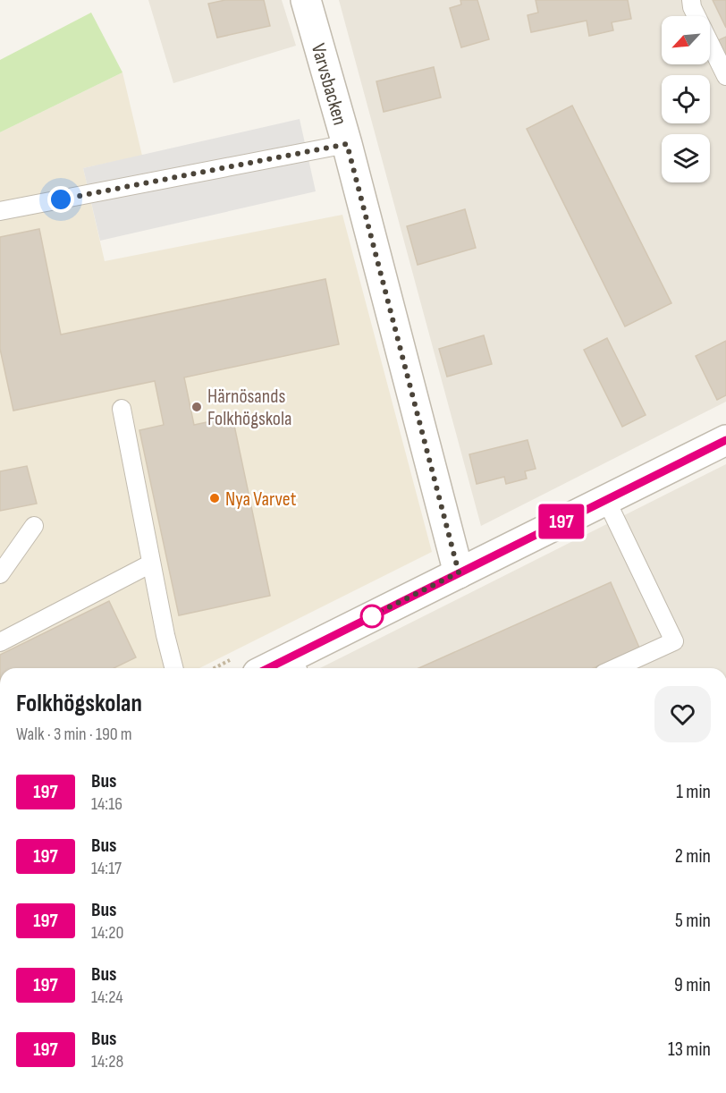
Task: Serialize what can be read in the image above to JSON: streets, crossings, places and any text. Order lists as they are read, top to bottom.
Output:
{
  "streets": {
    "street": ["Varvsbacken"]
  },
  "places": ["Härnösands Folkhögskola", "Nya Varvet"],
  "lines": ["bus line 197"],
  "north": "bottom left",
  "page": {
    "on_map": "197",
    "heading": ["Folkhögskolan", "Walk · 3 min · 190 m"],
    "list": [
      {
        "mark": "197",
        "name": "Bus",
        "note": "14:16",
        "value": "1 min"
      },
      {
        "mark": "197",
        "name": "Bus",
        "note": "14:17",
        "value": "2 min"
      },
      {
        "mark": "197",
        "name": "Bus",
        "note": "14:20",
        "value": "5 min"
      },
      {
        "mark": "197",
        "name": "Bus",
        "note": "14:24",
        "value": "9 min"
      },
      {
        "mark": "197",
        "name": "Bus",
        "note": "14:28",
        "value": "13 min"
      }
    ]
  }
}
